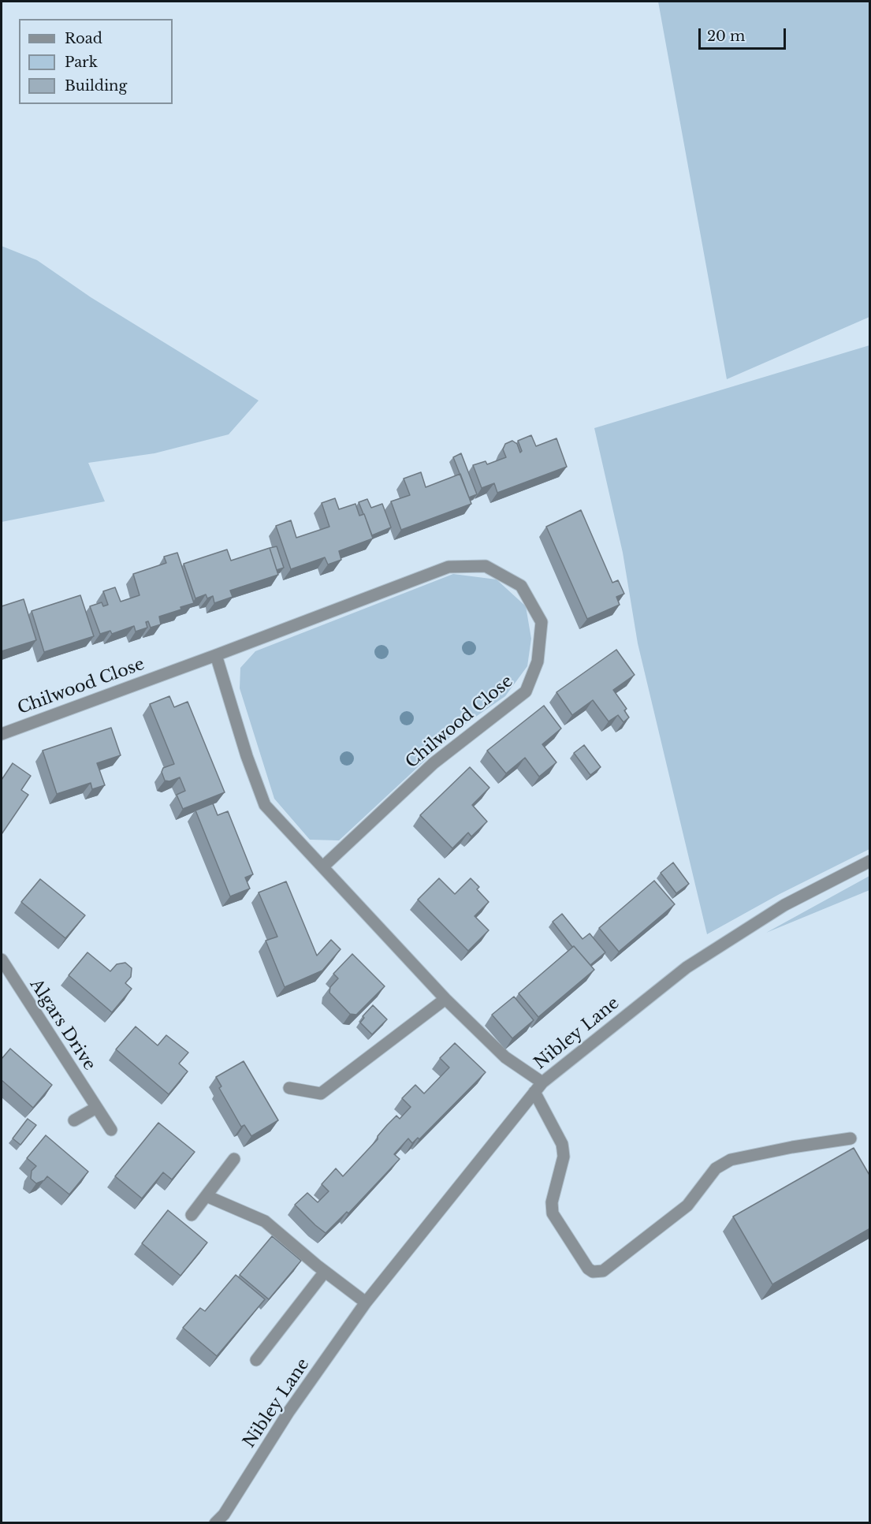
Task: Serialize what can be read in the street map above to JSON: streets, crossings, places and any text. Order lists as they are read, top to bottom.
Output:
{
  "streets": {
    "street": ["Chilwood Close", "Algars Drive", "Nibley Lane"]
  },
  "legend": ["Road", "Park", "Building"],
  "scale_bar": "20 m"
}
